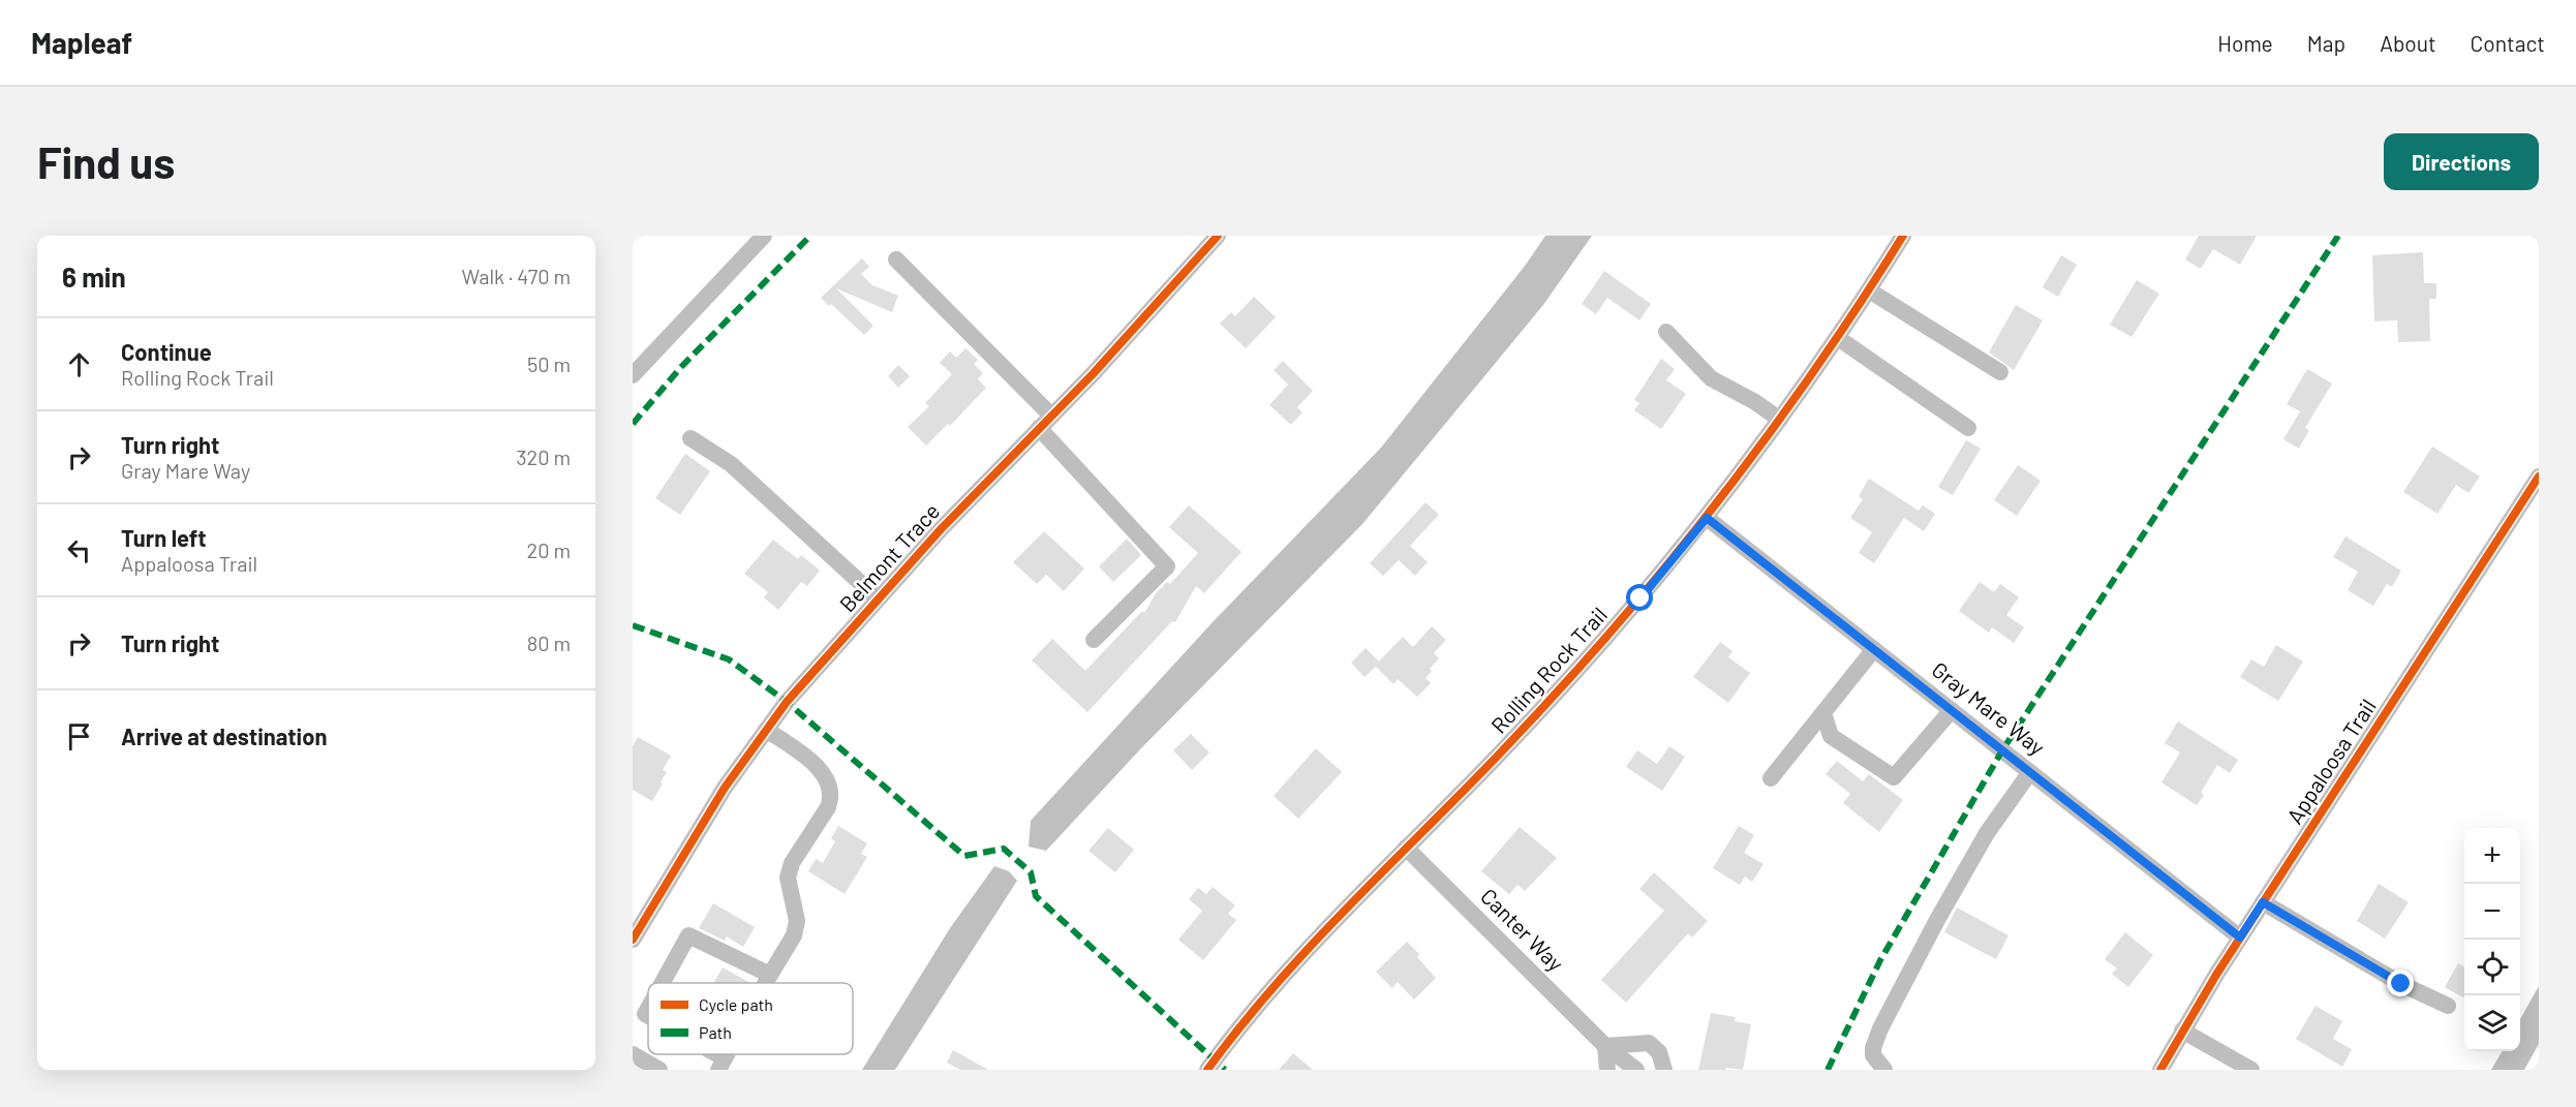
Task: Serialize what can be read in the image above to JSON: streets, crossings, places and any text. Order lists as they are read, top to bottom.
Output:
{
  "streets": {
    "street": [
      "Belmont Trace",
      "Rolling Rock Trail",
      "Gray Mare Way",
      "Appaloosa Trail",
      "Canter Way"
    ]
  },
  "crossings": [
    ["Rolling Rock Trail", "Gray Mare Way"],
    ["Rolling Rock Trail", "Canter Way"],
    ["Gray Mare Way", "Appaloosa Trail"]
  ],
  "legend": ["Cycle path", "Path"],
  "page": {
    "header": "Mapleaf",
    "nav": [
      "Home",
      "Map",
      "About",
      "Contact"
    ],
    "buttons": "Directions",
    "title": "Find us",
    "heading": ["6 min", "Walk · 470 m"],
    "list": [
      ["Continue", "Rolling Rock Trail", "50 m"],
      ["Turn right", "Gray Mare Way", "320 m"],
      ["Turn left", "Appaloosa Trail", "20 m"],
      ["Turn right", "80 m"],
      "Arrive at destination"
    ],
    "map_buttons": ["+", "−"]
  }
}
